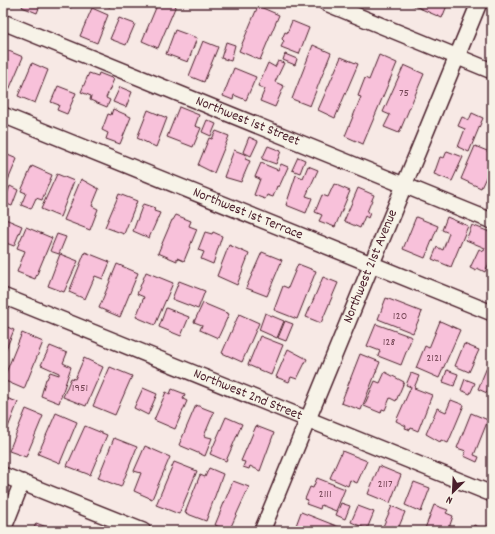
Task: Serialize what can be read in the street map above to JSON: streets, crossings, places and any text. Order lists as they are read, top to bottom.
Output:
{
  "streets": {
    "street": [
      "Northwest 1st Street",
      "Northwest 1st Terrace",
      "Northwest 21st Avenue",
      "Northwest 2nd Street"
    ]
  },
  "crossings": [
    ["Northwest 1st Street", "Northwest 21st Avenue"],
    ["Northwest 1st Terrace", "Northwest 21st Avenue"],
    ["Northwest 21st Avenue", "Northwest 2nd Street"]
  ],
  "house_numbers": [
    "75",
    "120",
    "128",
    "2121",
    "1951",
    "2117",
    "2111"
  ],
  "north": "bottom left"
}
